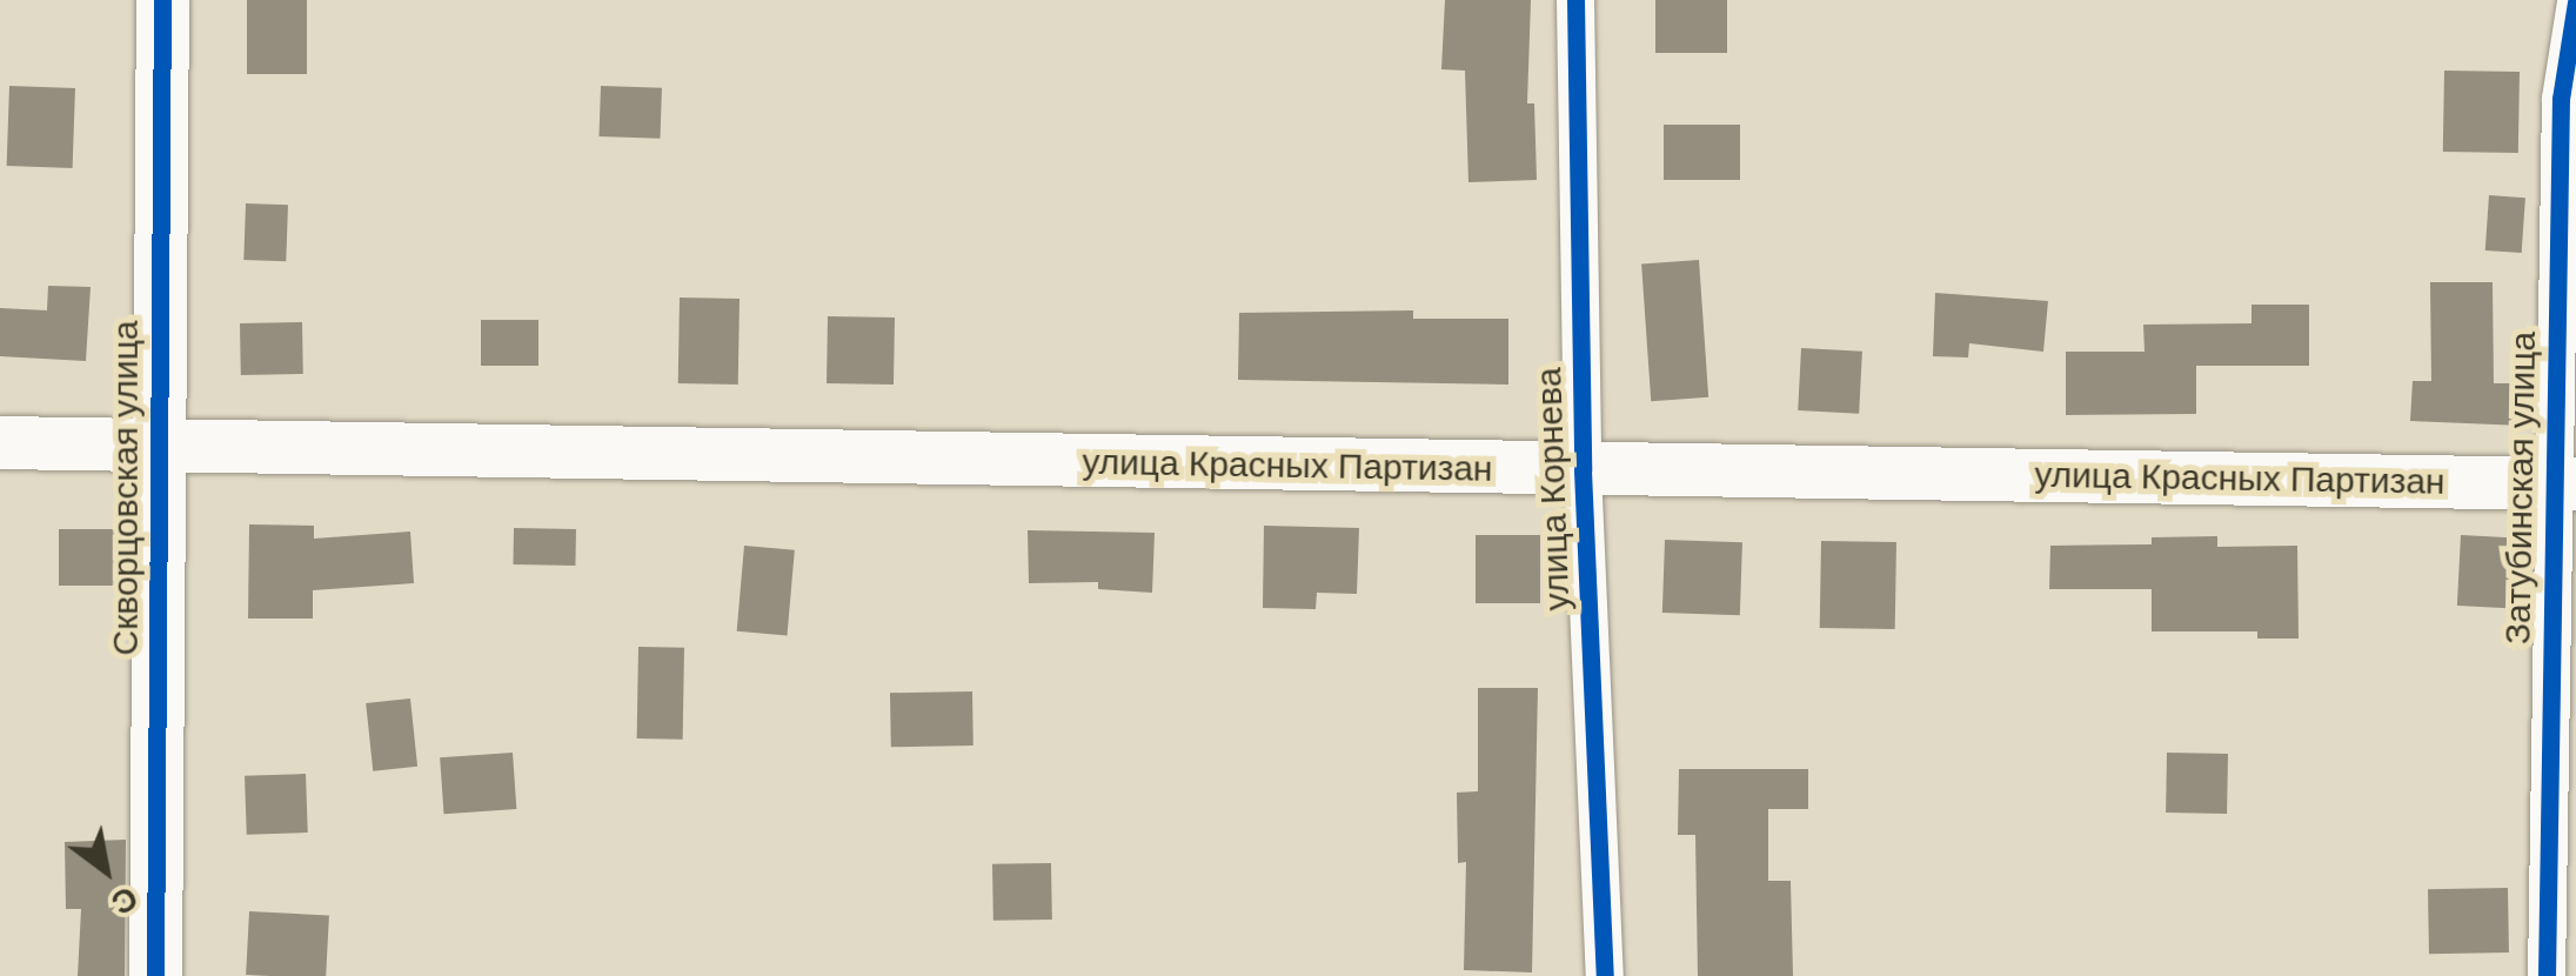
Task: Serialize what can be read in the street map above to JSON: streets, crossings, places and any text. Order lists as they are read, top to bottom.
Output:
{
  "streets": {
    "main road": ["улица Красных Партизан", "Скворцовская улица"],
    "street": ["Затубинская улица", "улица Корнева"]
  },
  "crossings": [
    ["улица Красных Партизан", "Скворцовская улица"],
    ["улица Красных Партизан", "Затубинская улица"],
    ["улица Красных Партизан", "улица Корнева"]
  ],
  "north": "bottom right"
}
